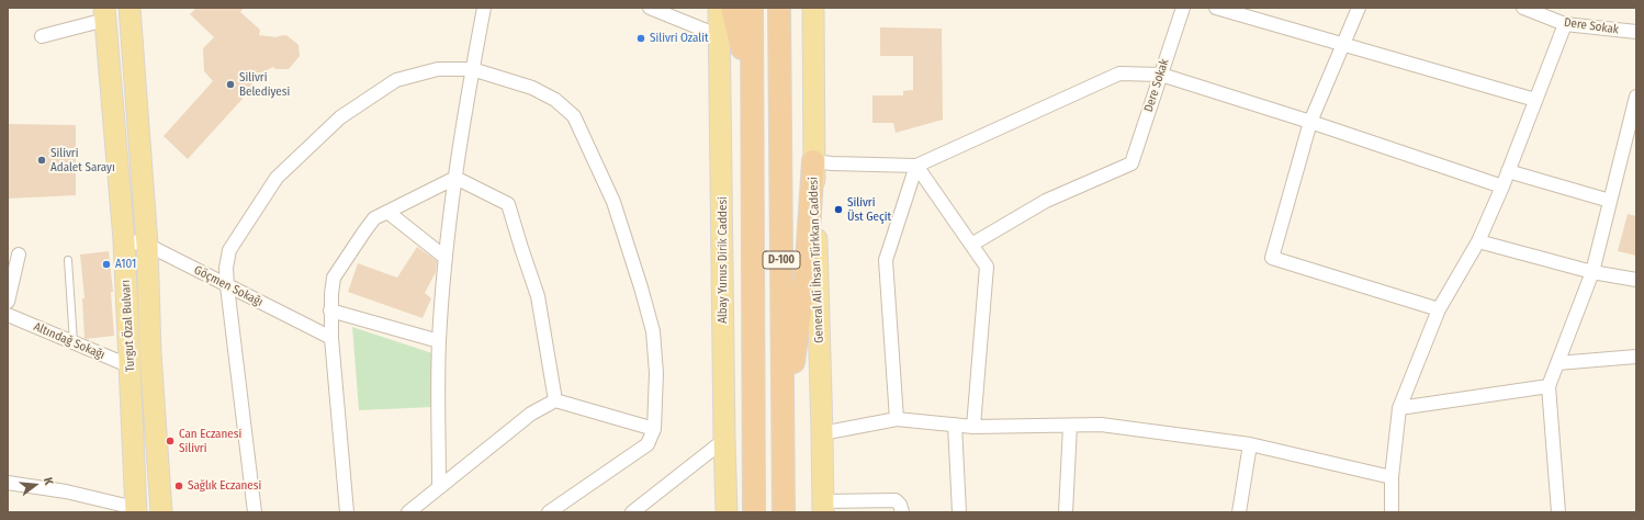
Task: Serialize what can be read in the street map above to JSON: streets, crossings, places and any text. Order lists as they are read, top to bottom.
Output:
{
  "streets": {
    "highway": ["D-100"],
    "main road": ["Albay Yunus Dirik Caddesi", "General Ali İhsan Türkkan Caddesi", "Turgut Özal Bulvarı"],
    "street": ["Dere Sokak", "Göçmen Sokağı", "Altındağ Sokağı"]
  },
  "crossings": [
    ["Göçmen Sokağı", "Turgut Özal Bulvarı"],
    ["Turgut Özal Bulvarı", "Altındağ Sokağı"]
  ],
  "places": [
    "Silivri Ozalit",
    "Silivri Belediyesi",
    "Silivri Adalet Sarayı",
    "Silivri Üst Geçit",
    "A101",
    "Can Eczanesi Silivri",
    "Sağlık Eczanesi"
  ],
  "north": "right"
}
